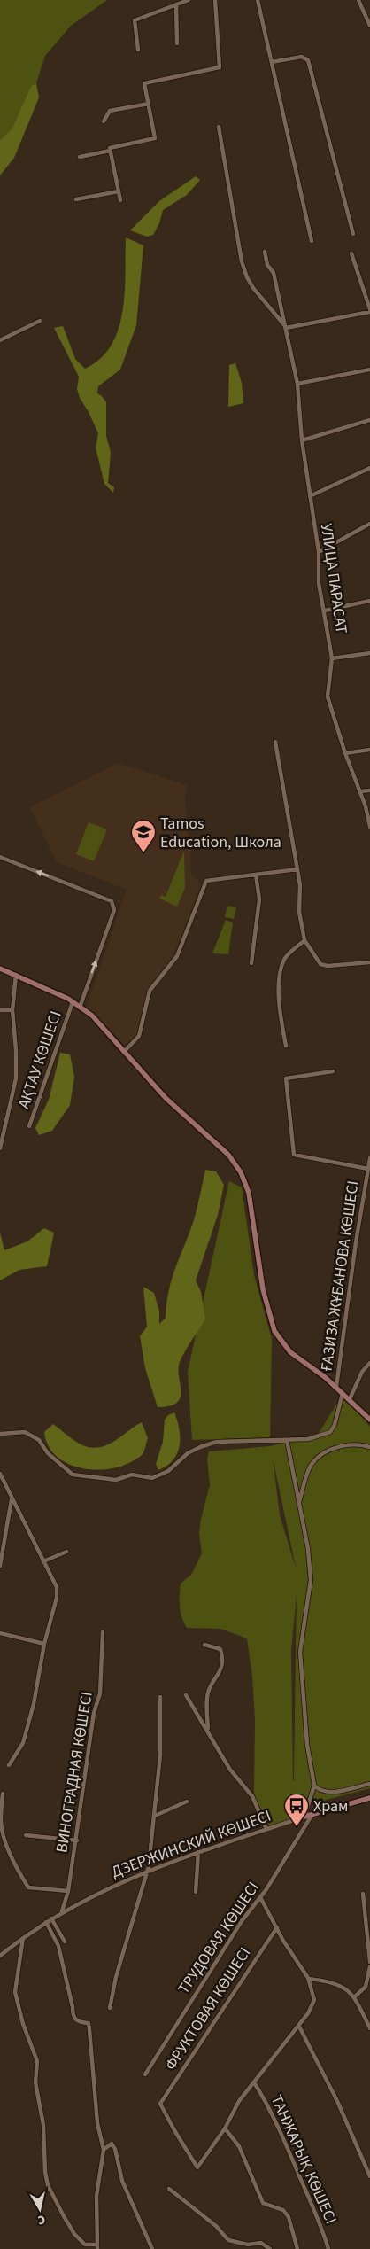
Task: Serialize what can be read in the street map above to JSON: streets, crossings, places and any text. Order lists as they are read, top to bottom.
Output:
{
  "streets": {
    "street": [
      "УЛИЦА ПАРАСАТ",
      "АҚТАУ КӨШЕСІ",
      "ҒАЗИЗА ЖҰБАНОВА КӨШЕСІ",
      "ВИНОГРАДНАЯ КӨШЕСІ",
      "ДЗЕРЖИНСКИЙ КӨШЕСІ",
      "ТРУДОВАЯ КӨШЕСІ",
      "ФРУКТОВАЯ КӨШЕСІ",
      "ТАНЖАРЫҚ КӨШЕСІ"
    ]
  },
  "crossings": [
    ["ВИНОГРАДНАЯ КӨШЕСІ", "ДЗЕРЖИНСКИЙ КӨШЕСІ"]
  ],
  "places": {
    "school or university": ["Tamos Education, Школа"],
    "bus stop": ["Храм"]
  },
  "north": "bottom"
}
